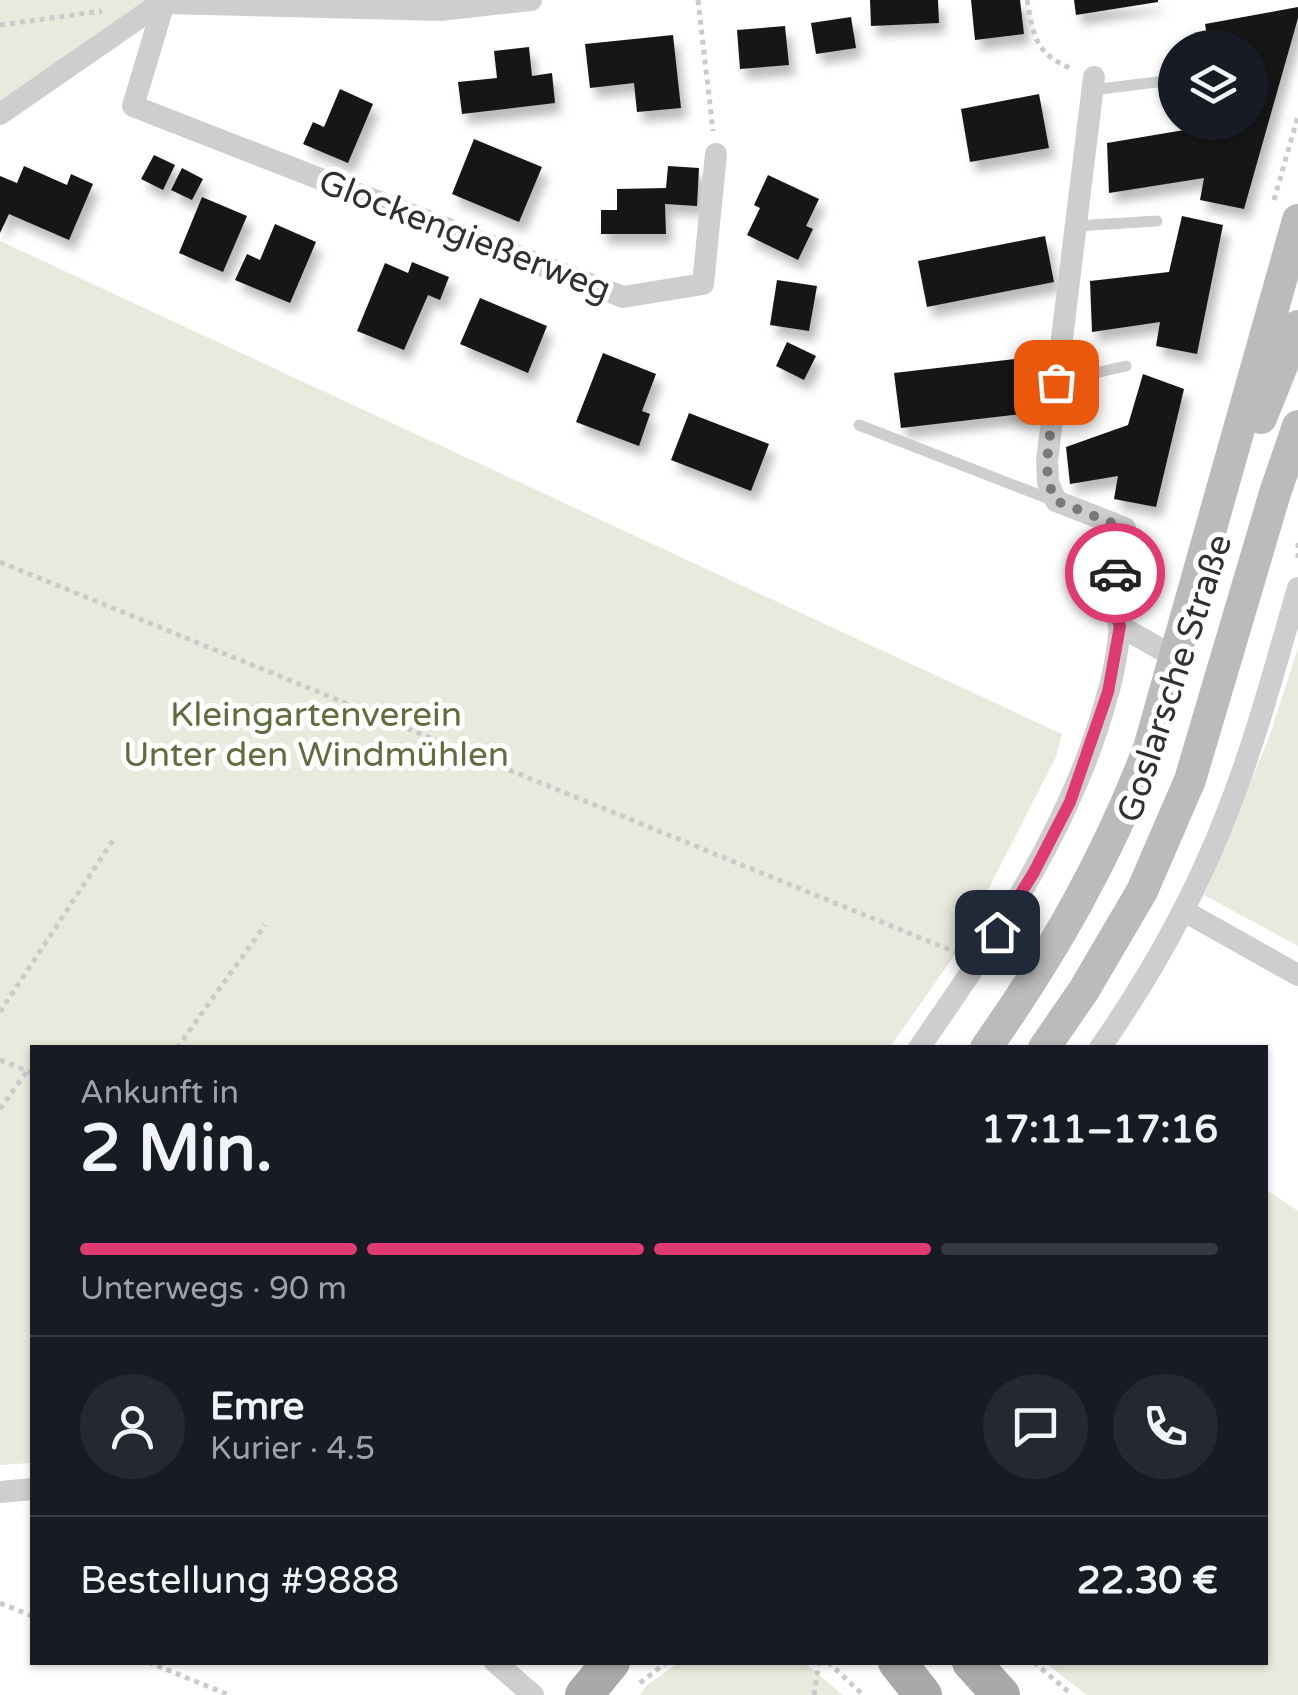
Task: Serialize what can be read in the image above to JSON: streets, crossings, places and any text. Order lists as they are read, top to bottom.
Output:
{
  "streets": {
    "main road": ["Goslarsche Straße"],
    "street": ["Glockengießerweg"]
  },
  "parks": ["Kleingartenverein Unter den Windmühlen"],
  "page": {
    "heading": ["2 Min.", "Ankunft in", "17:11–17:16"],
    "panel": [
      "Emre",
      "Kurier · 4.5",
      "Bestellung #9888",
      "22.30 €"
    ],
    "bar": "Unterwegs · 90 m"
  }
}
